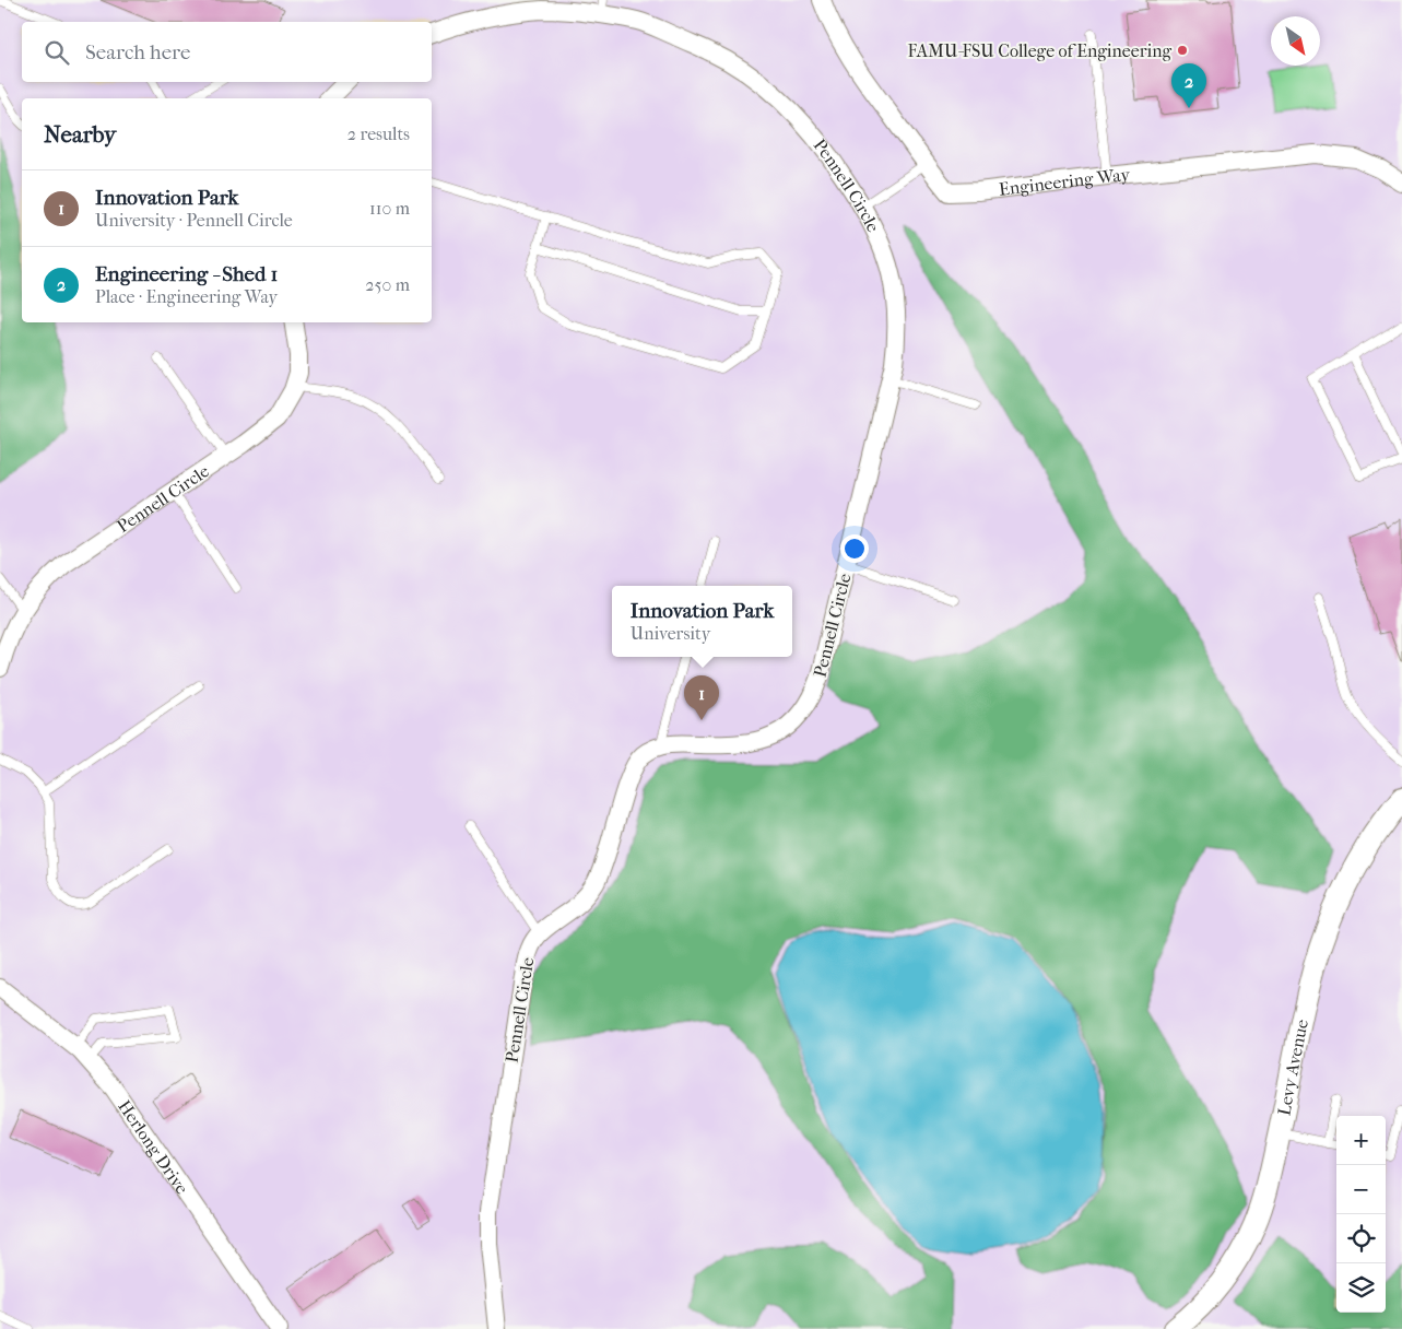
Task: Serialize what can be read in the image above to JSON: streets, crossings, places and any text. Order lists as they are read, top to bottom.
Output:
{
  "streets": {
    "street": [
      "Engineering Way",
      "Pennell Circle",
      "Levy Avenue",
      "Herlong Drive"
    ]
  },
  "places": ["FAMU-FSU College of Engineering"],
  "north": "bottom right",
  "page": {
    "search": "Search here",
    "pins": ["2", "1"],
    "heading": ["Nearby", "2 results"],
    "list": [
      {
        "mark": "1",
        "name": "Innovation Park",
        "note": "University · Pennell Circle",
        "value": "110 m"
      },
      {
        "mark": "2",
        "name": "Engineering - Shed 1",
        "note": "Place · Engineering Way",
        "value": "250 m"
      }
    ],
    "popup": ["Innovation Park", "University"],
    "map_buttons": ["+", "−"]
  }
}
